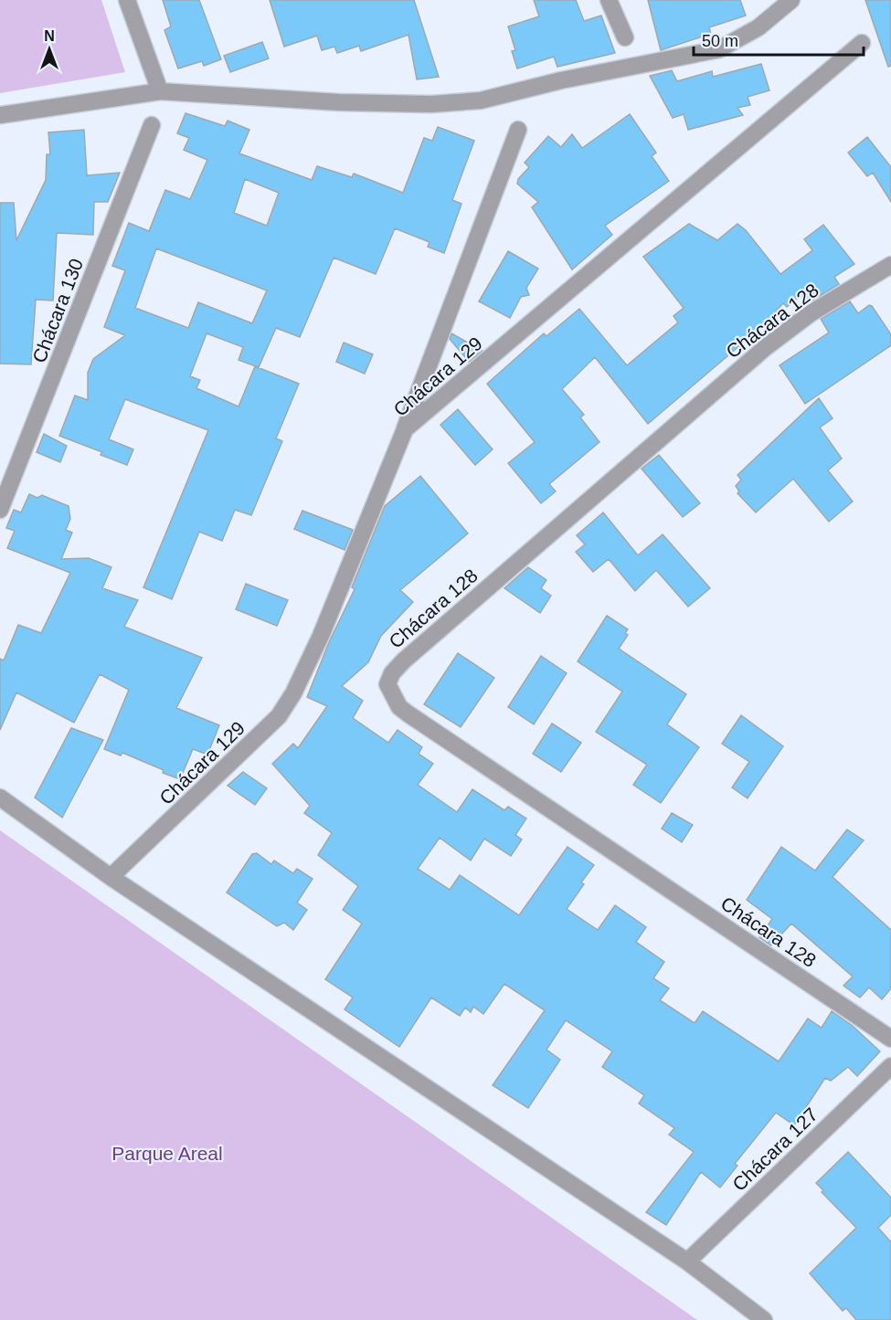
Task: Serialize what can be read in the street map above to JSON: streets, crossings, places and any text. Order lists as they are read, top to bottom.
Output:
{
  "streets": {
    "street": [
      "Chácara 130",
      "Chácara 128",
      "Chácara 129",
      "Chácara 127"
    ]
  },
  "parks": ["Parque Areal"],
  "scale_bar": "50 m",
  "north": "top"
}
